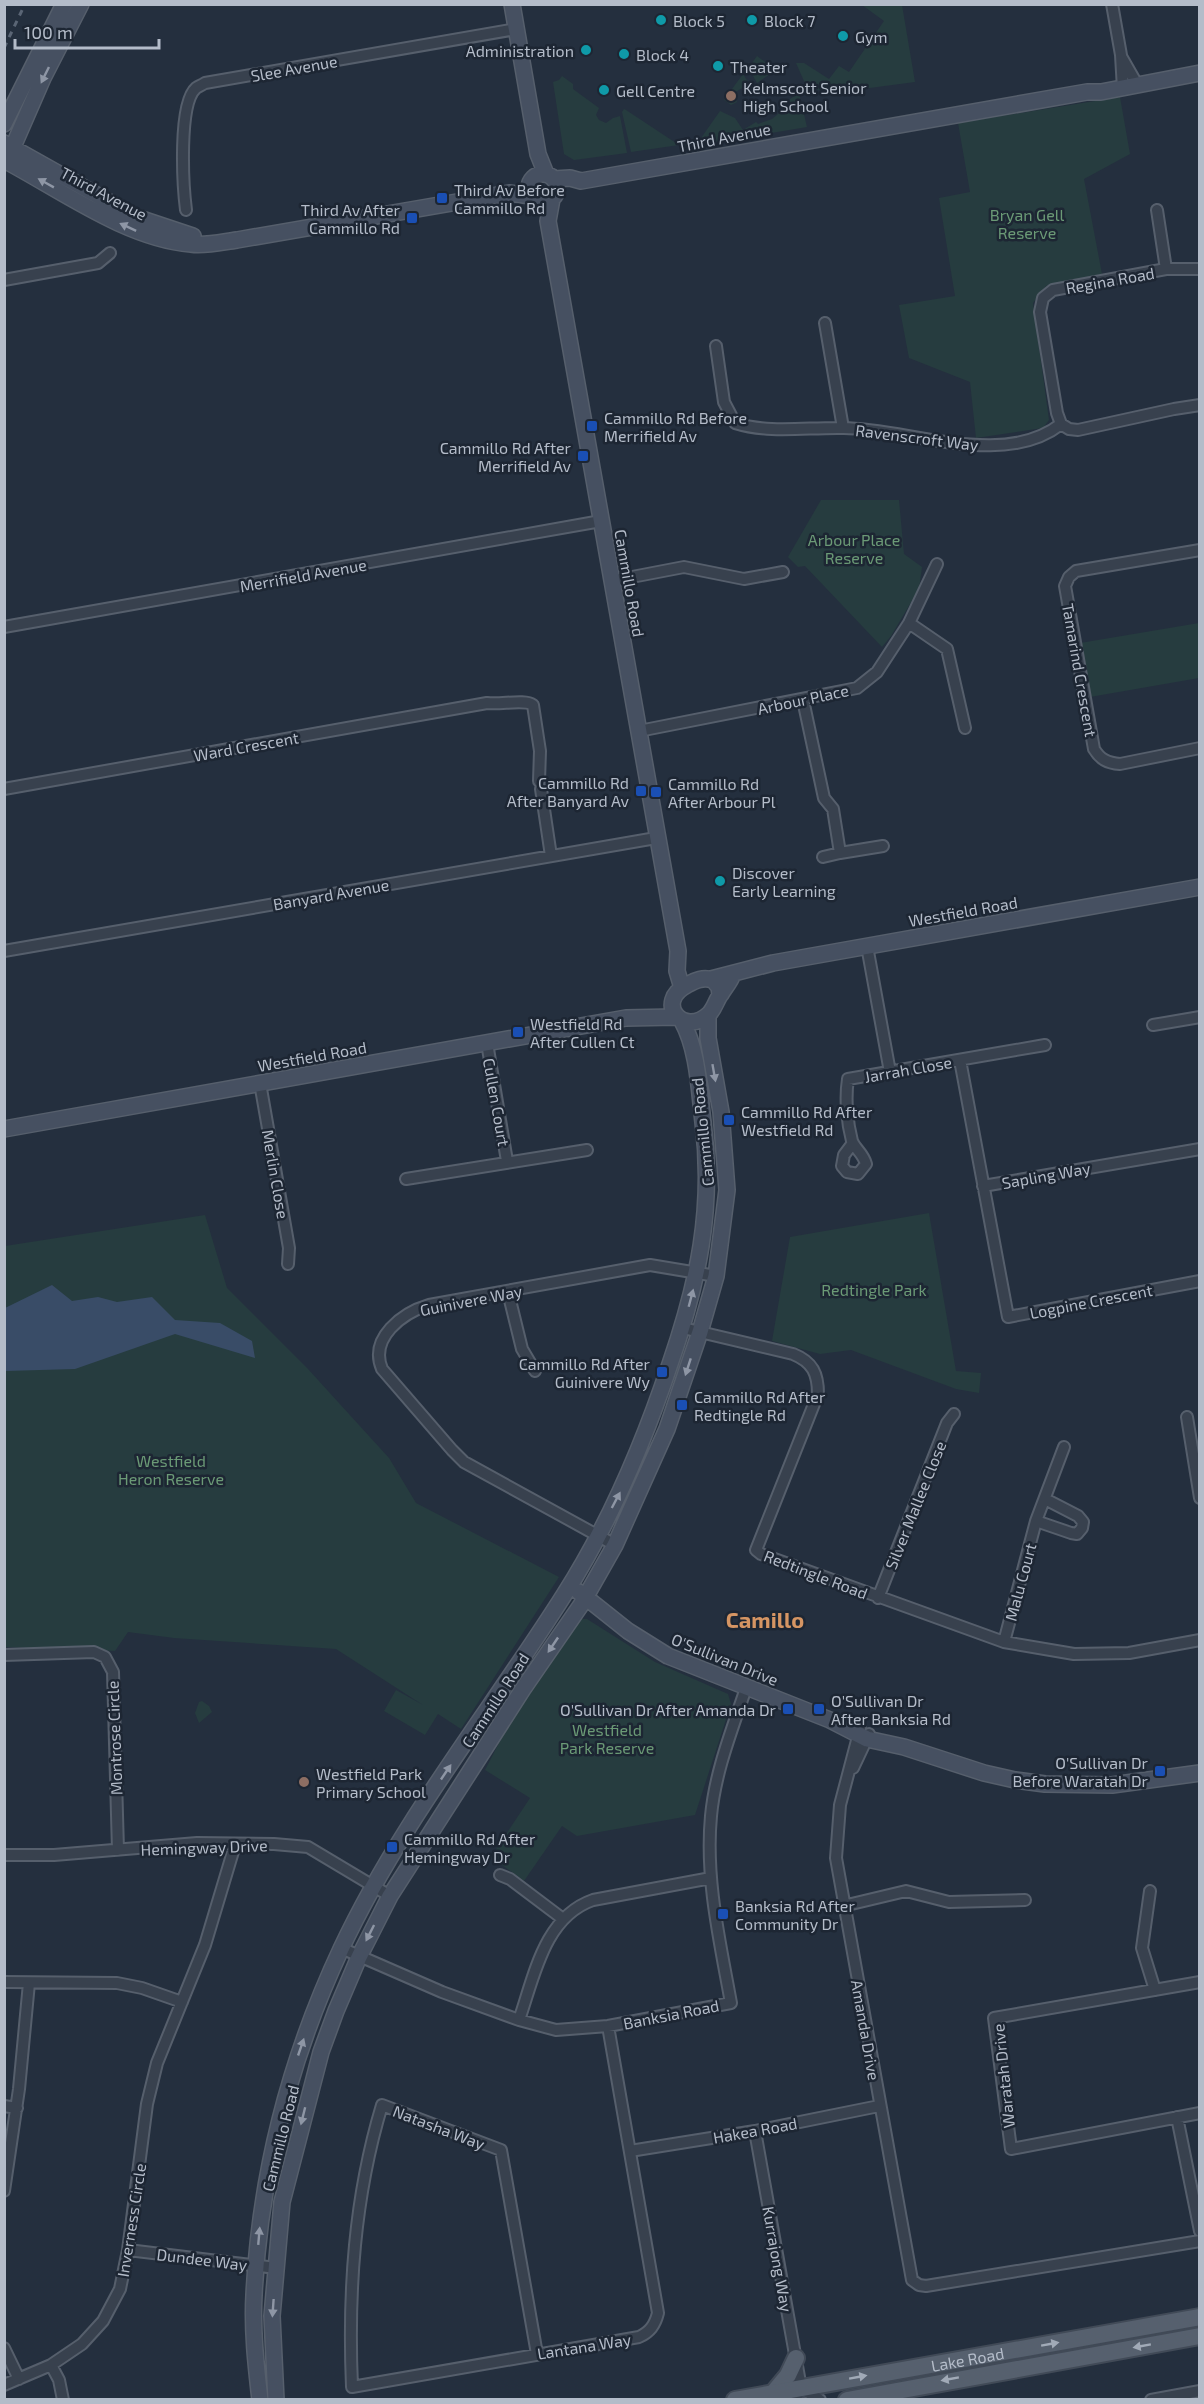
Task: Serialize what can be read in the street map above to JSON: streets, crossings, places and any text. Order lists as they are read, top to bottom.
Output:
{
  "streets": {
    "main road": [
      "Third Avenue",
      "Cammillo Road",
      "Westfield Road",
      "O'Sullivan Drive",
      "Lake Road"
    ],
    "street": [
      "Slee Avenue",
      "Regina Road",
      "Ravenscroft Way",
      "Merrifield Avenue",
      "Tamarind Crescent",
      "Arbour Place",
      "Ward Crescent",
      "Banyard Avenue",
      "Jarrah Close",
      "Cullen Court",
      "Merlin Close",
      "Sapling Way",
      "Guinivere Way",
      "Logpine Crescent",
      "Silver Mallee Close",
      "Redtingle Road",
      "Malu Court",
      "Montrose Circle",
      "Hemingway Drive",
      "Banksia Road",
      "Amanda Drive",
      "Waratah Drive",
      "Natasha Way",
      "Hakea Road",
      "Inverness Circle",
      "Dundee Way",
      "Kurrajong Way",
      "Lantana Way"
    ]
  },
  "crossings": [
    ["Third Avenue", "Cammillo Road"],
    ["Regina Road", "Ravenscroft Way"],
    ["Merrifield Avenue", "Cammillo Road"],
    ["Cammillo Road", "Arbour Place"],
    ["Cammillo Road", "Banyard Avenue"],
    ["Cammillo Road", "Westfield Road"],
    ["Cammillo Road", "Guinivere Way"],
    ["Cammillo Road", "Redtingle Road"],
    ["Cammillo Road", "O'Sullivan Drive"],
    ["Cammillo Road", "Hemingway Drive"],
    ["Cammillo Road", "Banksia Road"],
    ["Cammillo Road", "Dundee Way"],
    ["Ward Crescent", "Banyard Avenue"],
    ["Westfield Road", "Cullen Court"],
    ["Westfield Road", "Merlin Close"],
    ["Jarrah Close", "Sapling Way"],
    ["Sapling Way", "Logpine Crescent"],
    ["Silver Mallee Close", "Redtingle Road"],
    ["Redtingle Road", "Malu Court"],
    ["O'Sullivan Drive", "Banksia Road"],
    ["O'Sullivan Drive", "Amanda Drive"],
    ["Montrose Circle", "Hemingway Drive"],
    ["Hemingway Drive", "Inverness Circle"],
    ["Banksia Road", "Lantana Way"],
    ["Amanda Drive", "Hakea Road"],
    ["Natasha Way", "Lantana Way"],
    ["Hakea Road", "Kurrajong Way"],
    ["Hakea Road", "Lantana Way"],
    ["Inverness Circle", "Dundee Way"],
    ["Kurrajong Way", "Lake Road"]
  ],
  "districts": ["Camillo"],
  "parks": [
    "Bryan Gell Reserve",
    "Arbour Place Reserve",
    "Redtingle Park",
    "Westfield Heron Reserve",
    "Westfield Park Reserve"
  ],
  "places": {
    "other": [
      "Block 5",
      "Block 7",
      "Gym",
      "Administration",
      "Block 4",
      "Theater",
      "Gell Centre",
      "Kelmscott Senior High School",
      "Discover Early Learning",
      "Westfield Park Primary School"
    ],
    "transit": [
      "Third Av Before Cammillo Rd",
      "Third Av After Cammillo Rd",
      "Cammillo Rd Before Merrifield Av",
      "Cammillo Rd After Merrifield Av",
      "Cammillo Rd After Banyard Av",
      "Cammillo Rd After Arbour Pl",
      "Westfield Rd After Cullen Ct",
      "Cammillo Rd After Westfield Rd",
      "Cammillo Rd After Guinivere Wy",
      "Cammillo Rd After Redtingle Rd",
      "O'Sullivan Dr After Amanda Dr",
      "O'Sullivan Dr After Banksia Rd",
      "O'Sullivan Dr Before Waratah Dr",
      "Cammillo Rd After Hemingway Dr",
      "Banksia Rd After Community Dr"
    ]
  },
  "scale_bar": "100 m"
}
